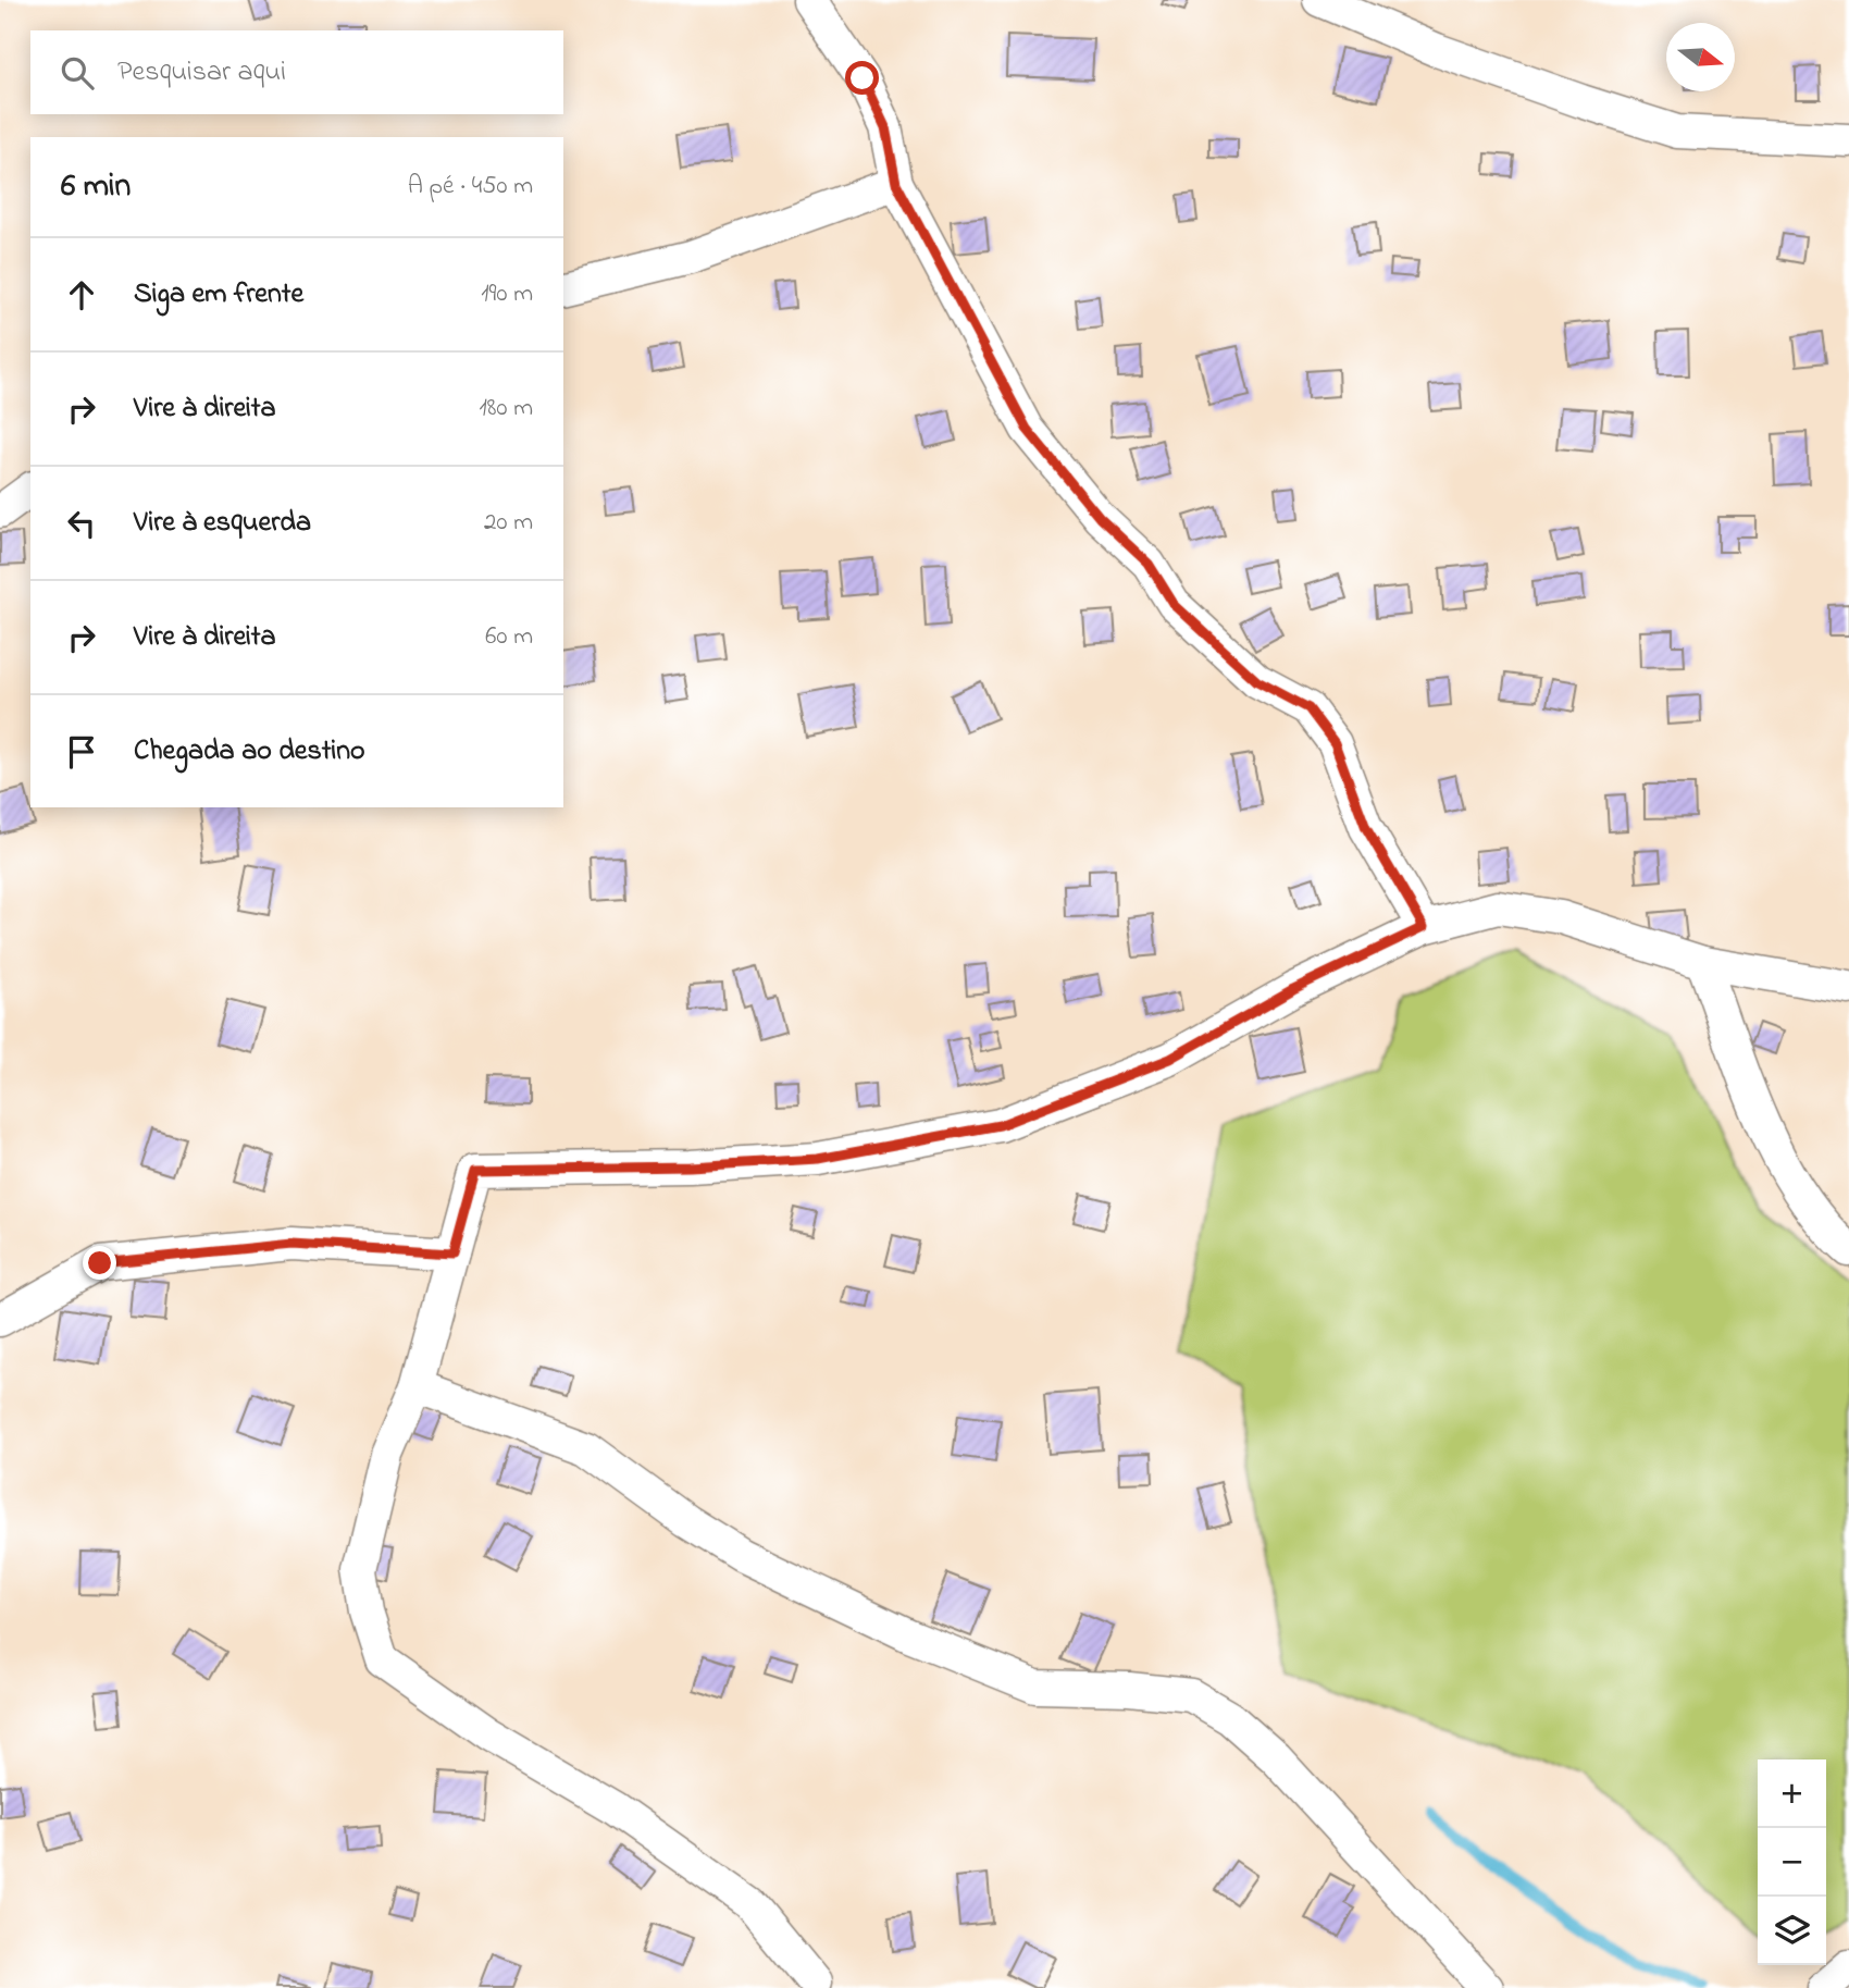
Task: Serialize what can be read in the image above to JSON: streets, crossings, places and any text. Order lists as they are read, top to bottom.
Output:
{
  "north": "right",
  "page": {
    "search": "Pesquisar aqui",
    "heading": ["6 min", "A pé · 450 m"],
    "list": [
      ["Siga em frente", "190 m"],
      ["Vire à direita", "180 m"],
      ["Vire à esquerda", "20 m"],
      ["Vire à direita", "60 m"],
      "Chegada ao destino"
    ],
    "map_buttons": ["+", "−"]
  }
}
